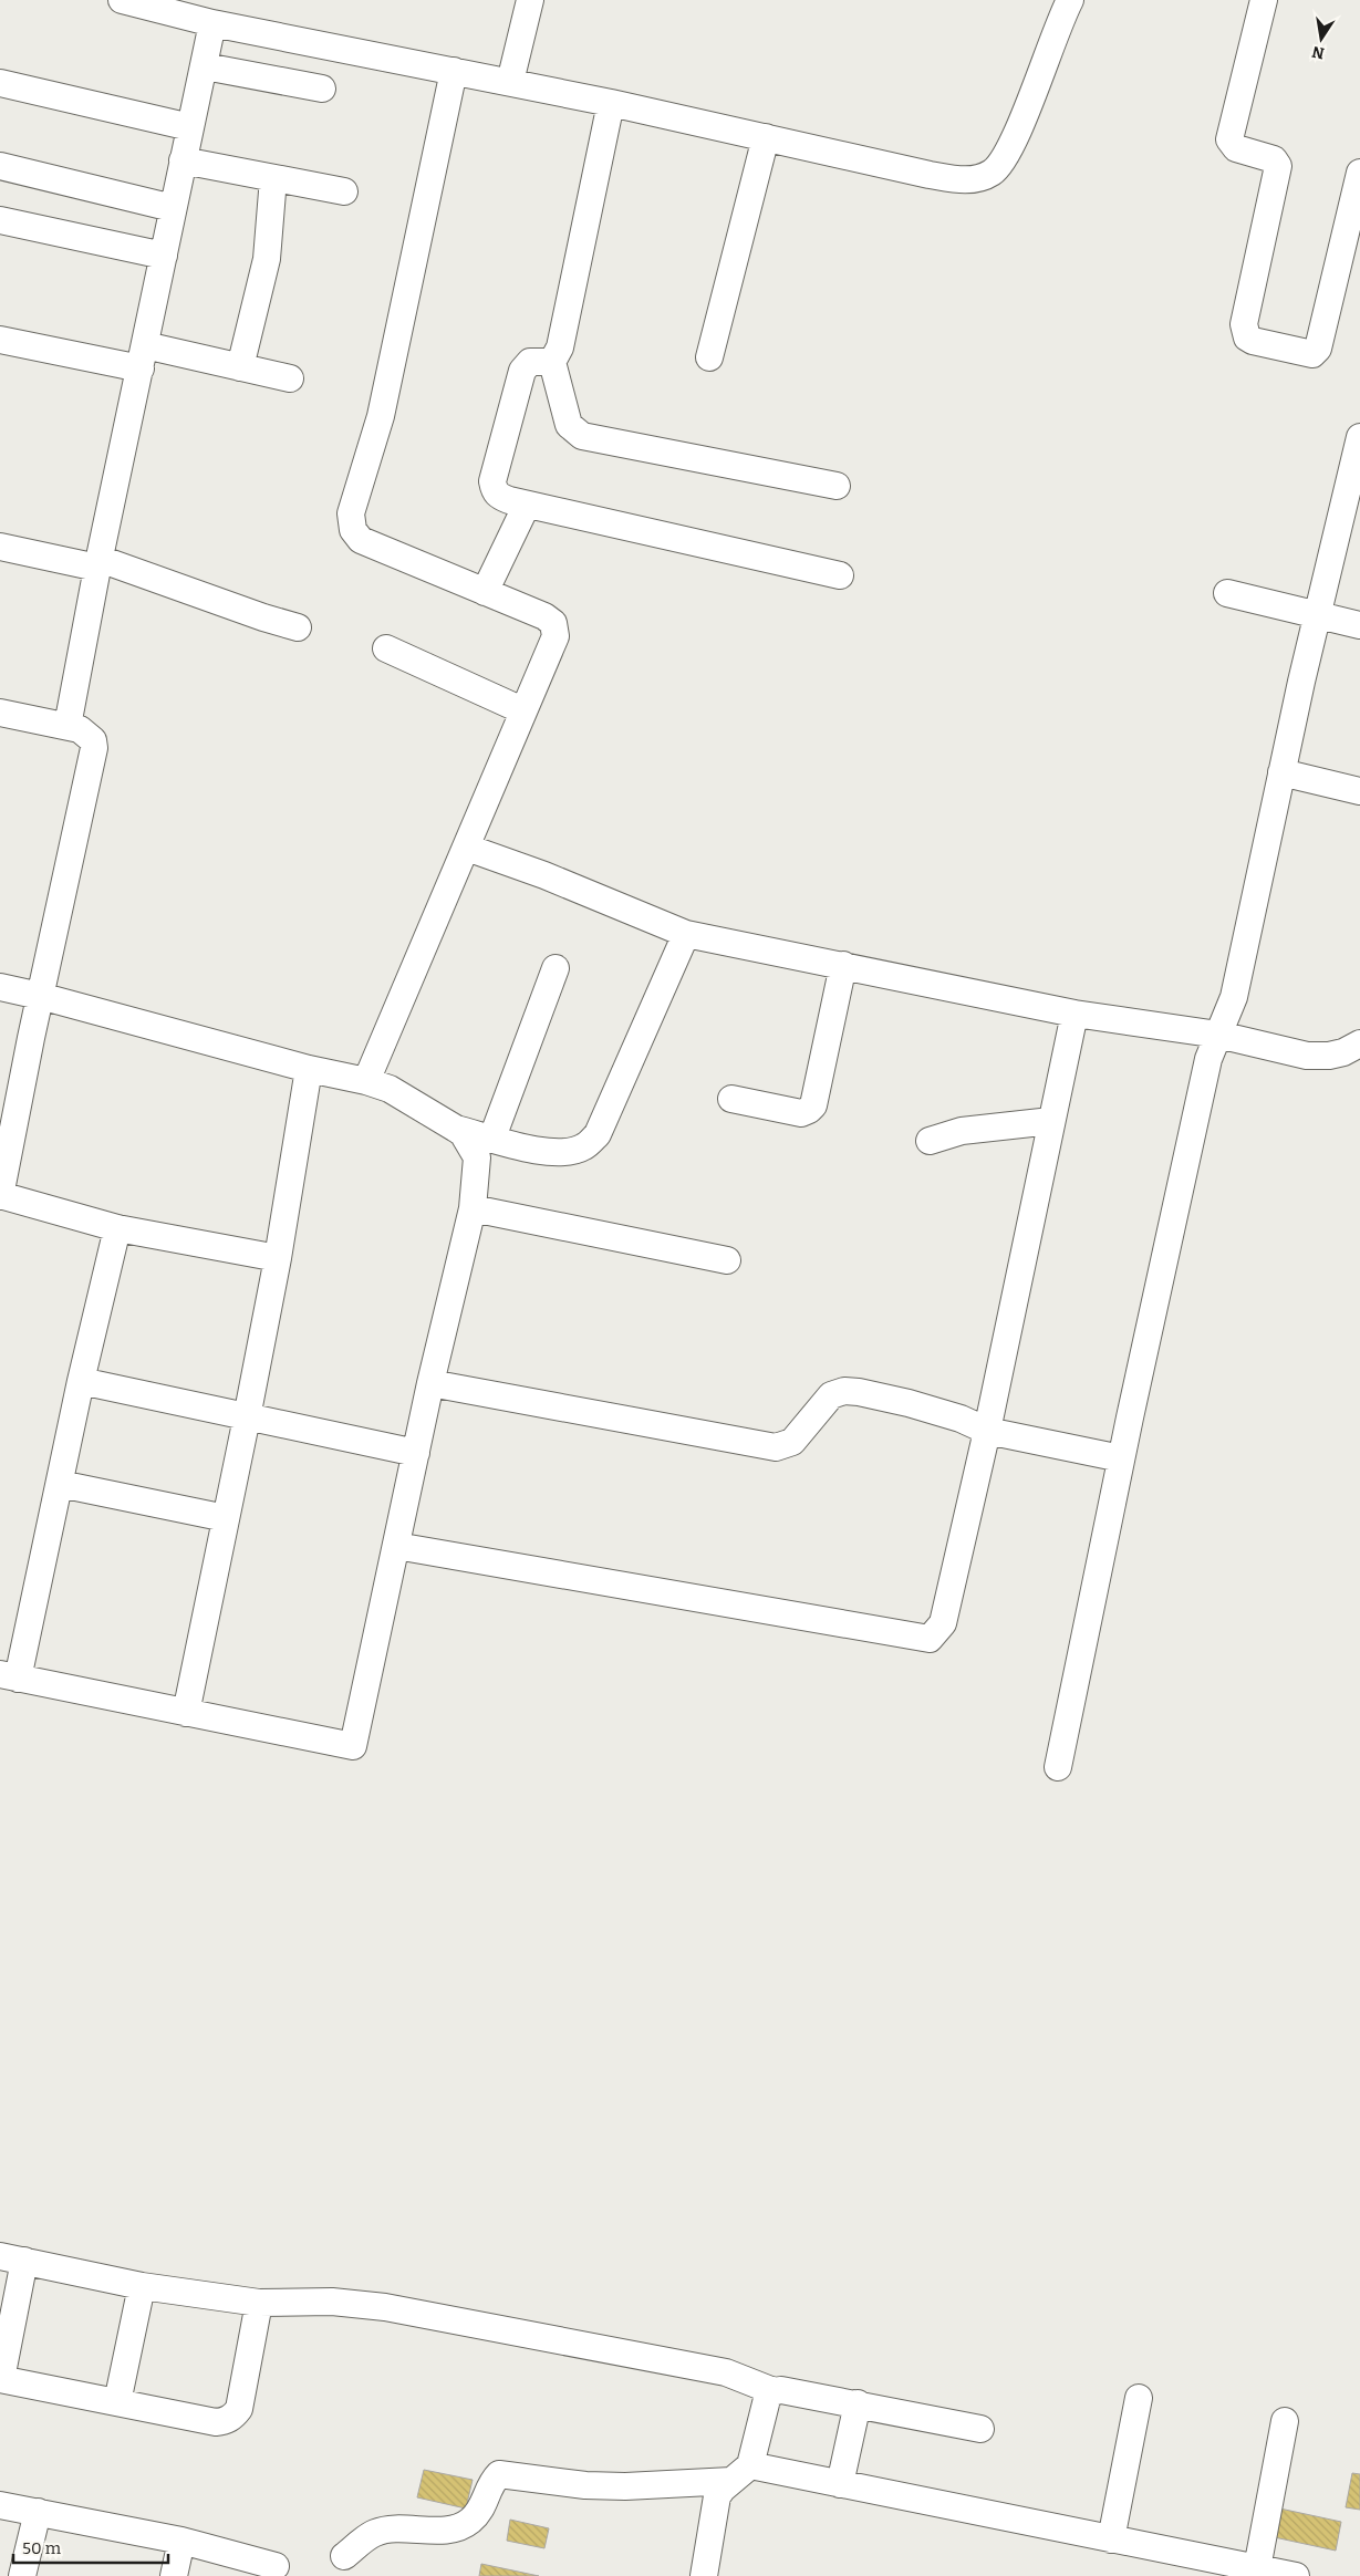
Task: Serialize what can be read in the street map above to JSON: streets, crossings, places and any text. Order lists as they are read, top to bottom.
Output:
{
  "scale_bar": "50 m",
  "north": "bottom"
}
